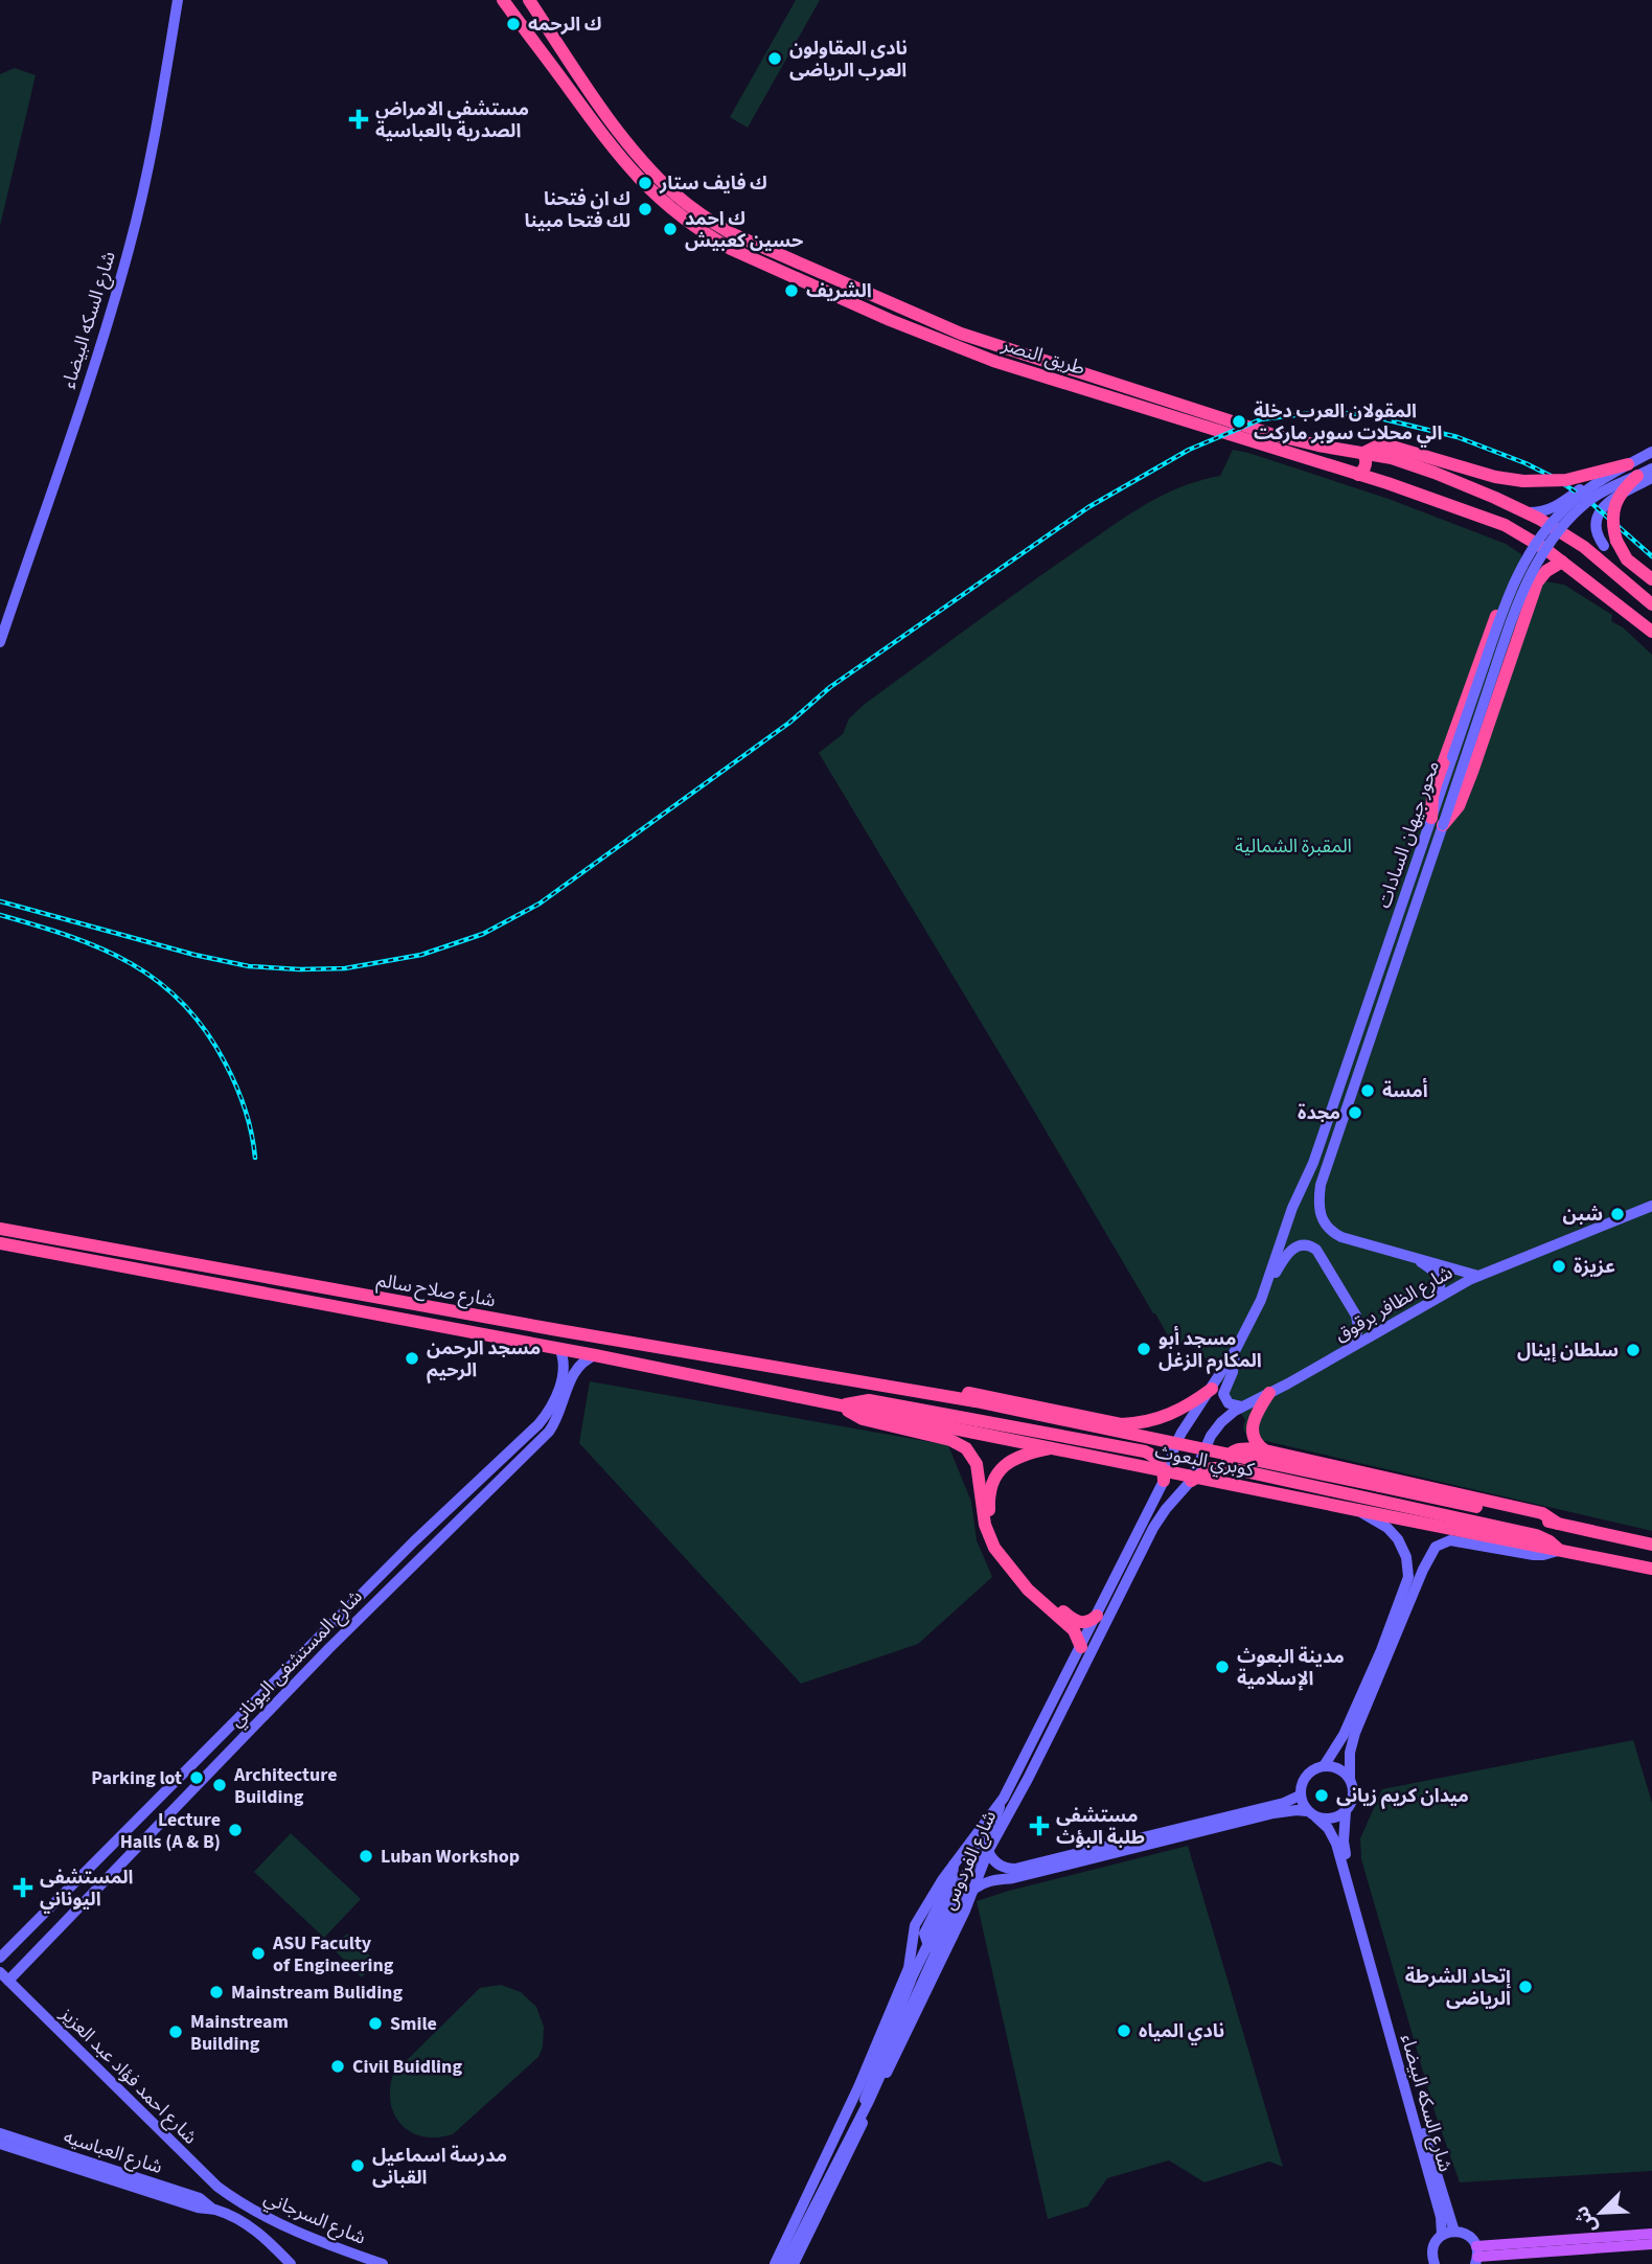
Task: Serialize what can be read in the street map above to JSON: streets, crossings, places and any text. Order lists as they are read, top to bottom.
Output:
{
  "streets": {
    "highway": ["طريق النصر", "شارع صلاح سالم", "كوبري البعوث"],
    "main road": [
      "شارع السكه البيضاء",
      "محور جيهان السادات",
      "شارع الظافر برقوق",
      "شارع المستشفى اليوناني",
      "شارع الفردوس",
      "شارع احمد فؤاد عبد العزيز",
      "شارع العباسيه",
      "شارع السرجاني"
    ]
  },
  "crossings": [
    ["شارع صلاح سالم", "كوبري البعوث"],
    ["شارع صلاح سالم", "شارع المستشفى اليوناني"],
    ["شارع الظافر برقوق", "شارع الفردوس"],
    ["شارع المستشفى اليوناني", "شارع احمد فؤاد عبد العزيز"],
    ["شارع احمد فؤاد عبد العزيز", "شارع السرجاني"]
  ],
  "parks": ["المقبرة الشمالية"],
  "places": {
    "other": [
      "ك الرحمه",
      "نادى المقاولون العرب الرياضى",
      "ك فايف ستار",
      "ك ان فتحنا لك فتحا مبينا",
      "ك احمد حسين كعبيش",
      "الشريف",
      "المقولان العرب دخلة الي محلات سوبر ماركت",
      "أمسة",
      "مجدة",
      "شبن",
      "عزيزة",
      "مسجد أبو المكارم الزغل",
      "سلطان إينال",
      "مسجد الرحمن الرحيم",
      "مدينة البعوث الإسلامية",
      "Parking lot",
      "Architecture Building",
      "ميدان كريم زيانى",
      "Lecture Halls (A & B)",
      "Luban Workshop",
      "ASU Faculty of Engineering",
      "إتحاد الشرطة الرياضى",
      "Mainstream Buliding",
      "Smile",
      "نادي المياه",
      "Mainstream Building",
      "Civil Buidling",
      "مدرسة اسماعيل القبانى"
    ],
    "health": ["مستشفى الامراض الصدرية بالعباسية", "مستشفى طلبة البؤث", "المستشفى اليوناني"]
  },
  "north": "bottom left"
}
